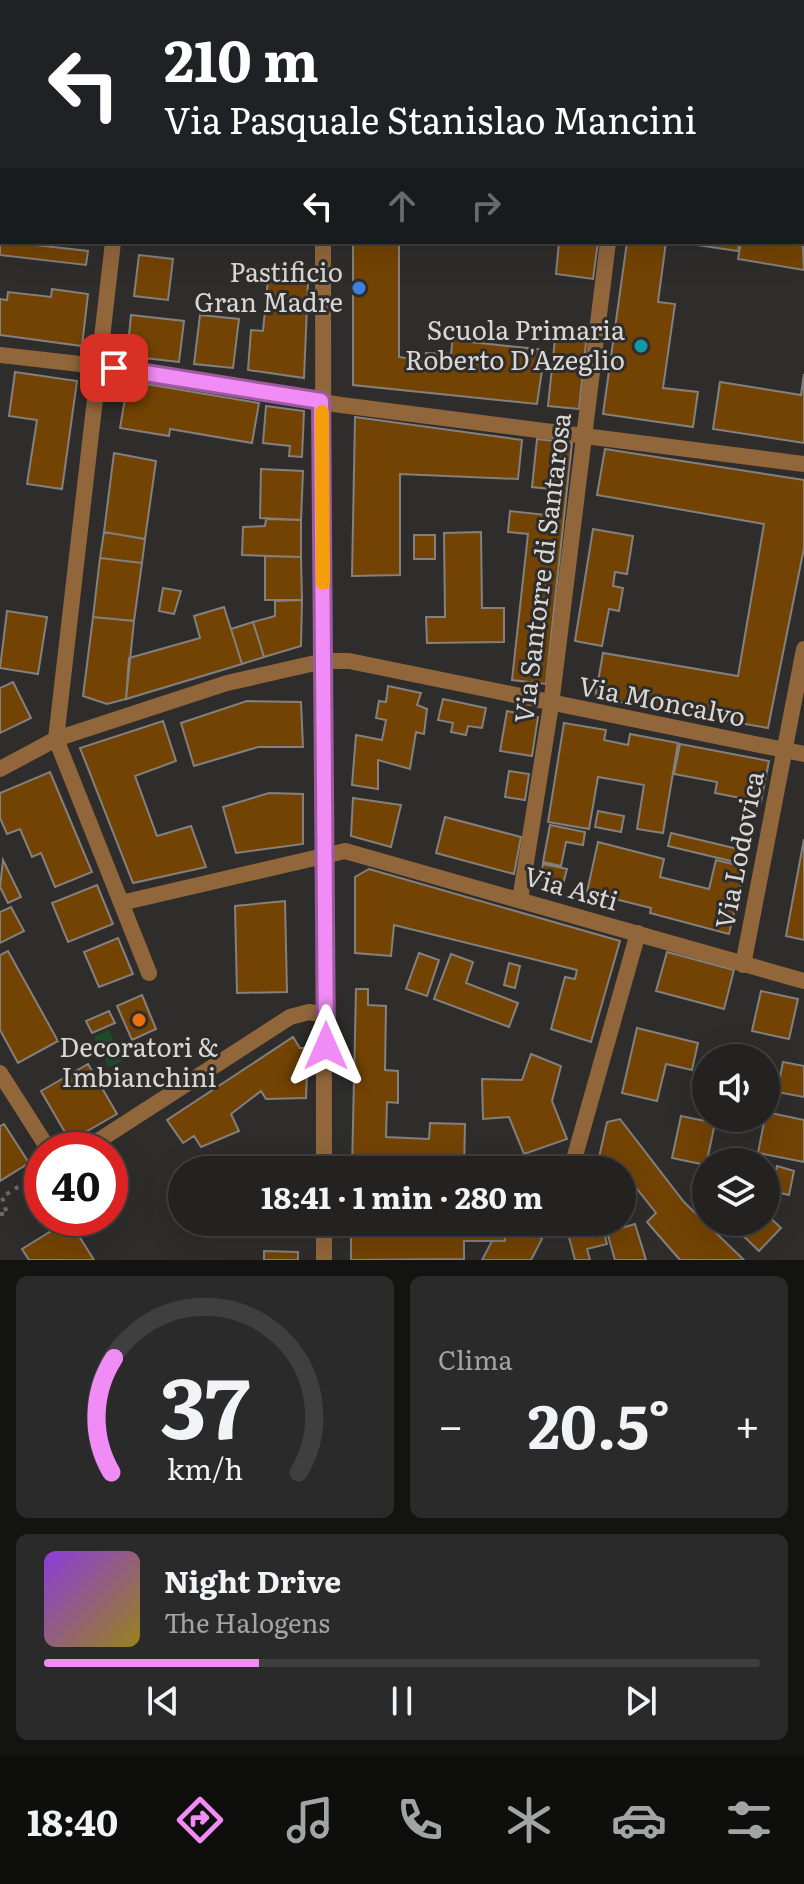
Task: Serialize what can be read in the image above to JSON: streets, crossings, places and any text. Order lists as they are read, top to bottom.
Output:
{
  "streets": {
    "street": [
      "Via Santorre di Santarosa",
      "Via Moncalvo",
      "Via Lodovica",
      "Via Asti"
    ]
  },
  "crossings": [
    ["Via Santorre di Santarosa", "Via Moncalvo"],
    ["Via Santorre di Santarosa", "Via Asti"],
    ["Via Moncalvo", "Via Lodovica"],
    ["Via Lodovica", "Via Asti"]
  ],
  "places": ["Pastificio Gran Madre", "Scuola Primaria Roberto D'Azeglio", "Decoratori & Imbianchini"],
  "page": {
    "turn": ["210 m", "Via Pasquale Stanislao Mancini"],
    "limit": "40",
    "trip": "18:41 · 1 min · 280 m",
    "tile": "Clima",
    "heat": ["−", "20.5°", "+"],
    "song": ["Night Drive", "The Halogens"],
    "tabs": "18:40",
    "gauge": ["37", "km/h"]
  }
}
